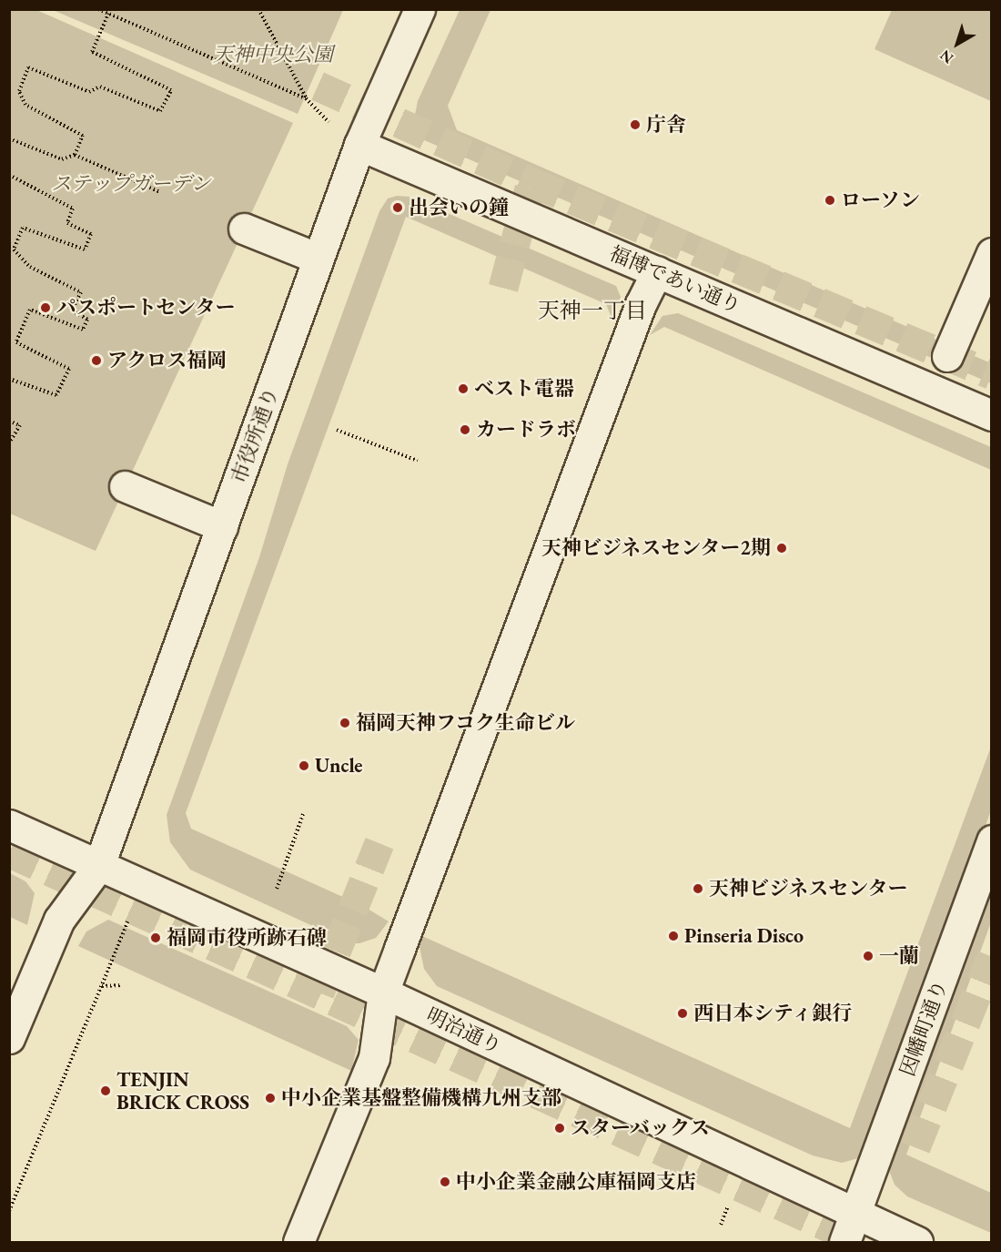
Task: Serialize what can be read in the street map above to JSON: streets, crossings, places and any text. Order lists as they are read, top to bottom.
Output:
{
  "streets": {
    "street": [
      "福博であい通り",
      "市役所通り",
      "因幡町通り",
      "明治通り"
    ]
  },
  "crossings": [
    ["福博であい通り", "市役所通り"],
    ["市役所通り", "明治通り"],
    ["因幡町通り", "明治通り"]
  ],
  "districts": ["天神一丁目"],
  "parks": ["天神中央公園", "ステップガーデン"],
  "places": [
    "庁舎",
    "ローソン",
    "出会いの鐘",
    "パスポートセンター",
    "アクロス福岡",
    "ベスト電器",
    "カードラボ",
    "天神ビジネスセンター2期",
    "福岡天神フコク生命ビル",
    "Uncle",
    "天神ビジネスセンター",
    "Pinseria Disco",
    "福岡市役所跡石碑",
    "一蘭",
    "西日本シティ銀行",
    "TENJIN BRICK CROSS",
    "中小企業基盤整備機構九州支部",
    "スターバックス",
    "中小企業金融公庫福岡支店"
  ],
  "north": "bottom left"
}
